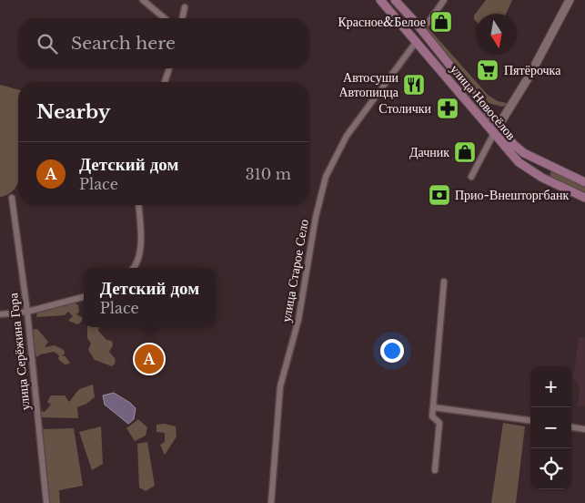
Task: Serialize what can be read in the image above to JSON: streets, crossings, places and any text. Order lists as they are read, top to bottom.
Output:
{
  "streets": {
    "main road": ["улица Новосёлов"],
    "street": ["улица Старое Село", "улица Серёжина Гора"]
  },
  "crossings": [
    ["улица Новосёлов", "улица Старое Село"]
  ],
  "places": {
    "shop": ["Красное&Белое", "Дачник"],
    "supermarket": ["Пятёрочка"],
    "restaurant": ["Автосуши Автопицца"],
    "pharmacy": ["Столички"],
    "bank": ["Прио-Внешторгбанк"]
  },
  "north": "bottom",
  "page": {
    "search": "Search here",
    "heading": "Nearby",
    "list": [
      {
        "mark": "A",
        "name": "Детский дом",
        "note": "Place",
        "value": "310 m"
      }
    ],
    "popup": ["Детский дом", "Place"],
    "pins": "A",
    "map_buttons": ["+", "−"]
  }
}
